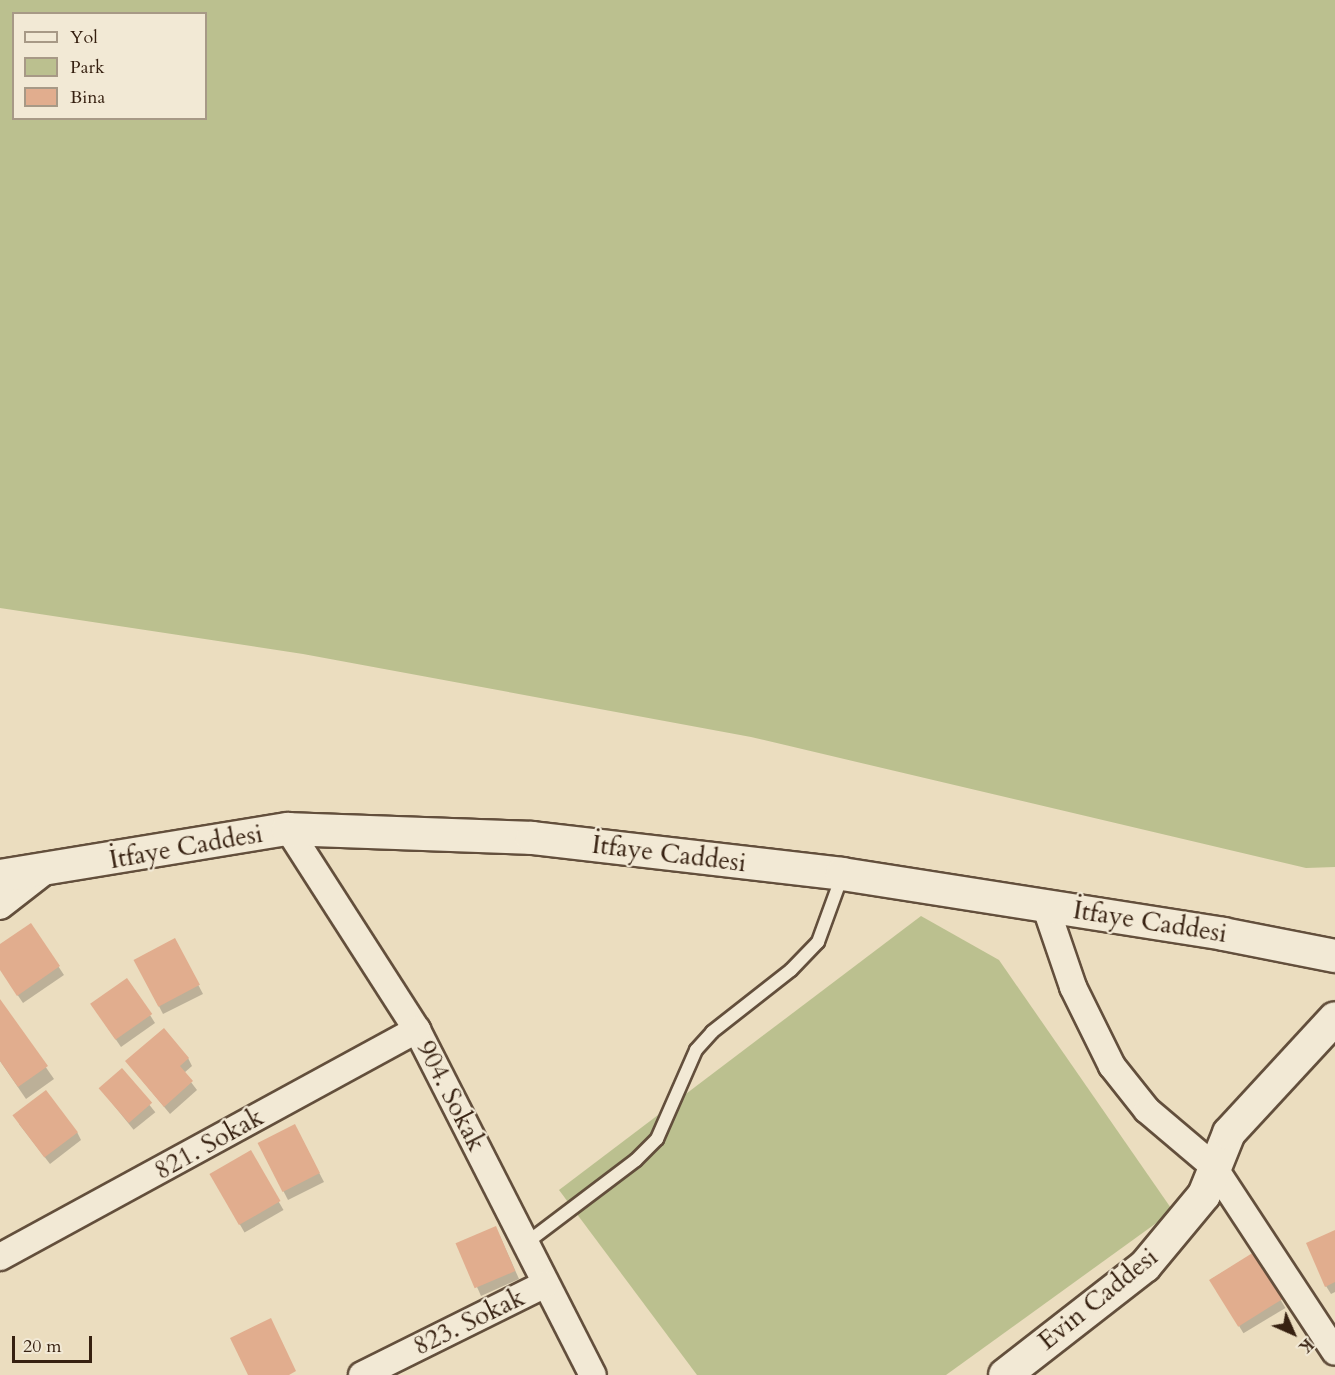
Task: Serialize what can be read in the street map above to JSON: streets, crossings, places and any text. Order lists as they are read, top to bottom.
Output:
{
  "streets": {
    "street": [
      "İtfaye Caddesi",
      "904. Sokak",
      "821. Sokak",
      "Evin Caddesi",
      "823. Sokak"
    ]
  },
  "crossings": [
    ["İtfaye Caddesi", "904. Sokak"],
    ["904. Sokak", "821. Sokak"],
    ["904. Sokak", "823. Sokak"]
  ],
  "legend": ["Yol", "Park", "Bina"],
  "scale_bar": "20 m",
  "north": "bottom right"
}
